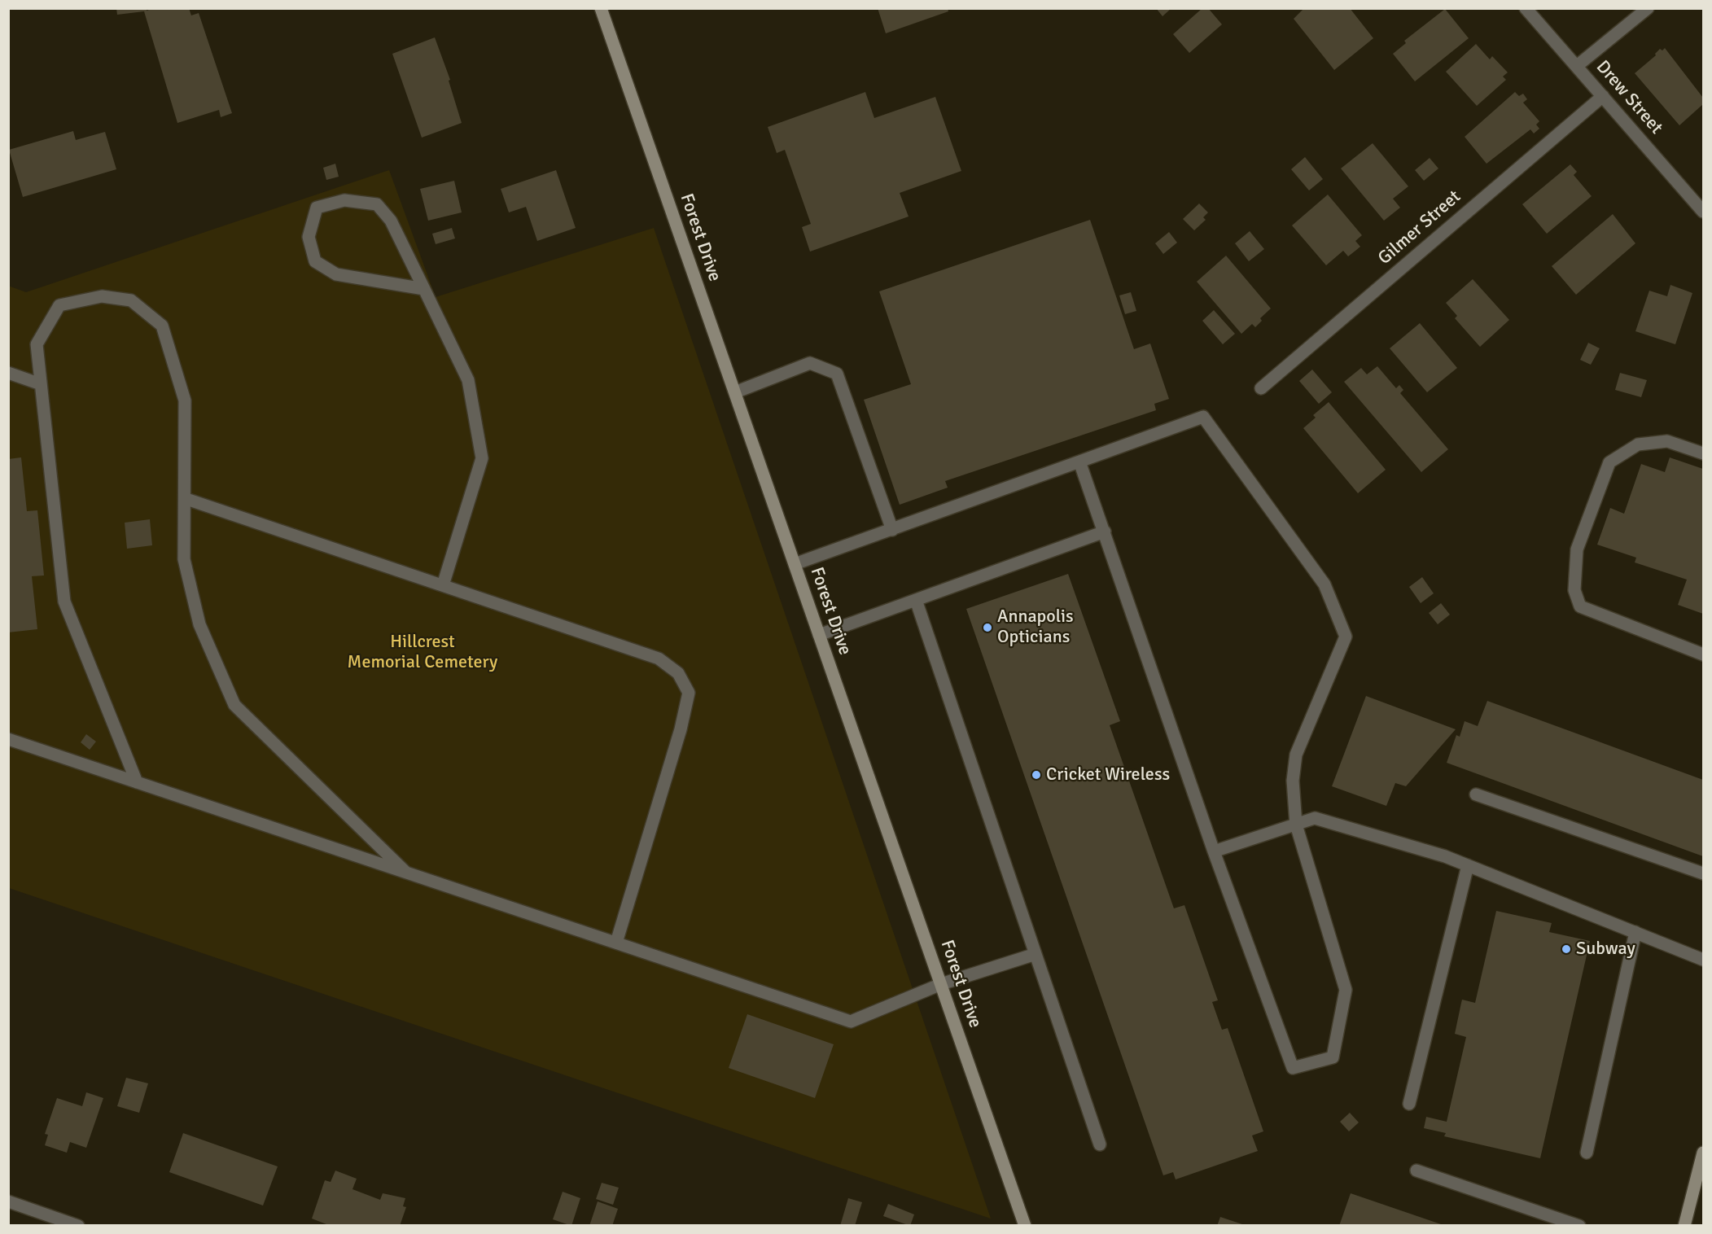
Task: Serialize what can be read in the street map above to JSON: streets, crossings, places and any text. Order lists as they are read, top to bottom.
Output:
{
  "streets": {
    "street": ["Drew Street", "Gilmer Street", "Forest Drive"]
  },
  "crossings": [
    ["Drew Street", "Gilmer Street"]
  ],
  "parks": ["Hillcrest Memorial Cemetery"],
  "places": ["Annapolis Opticians", "Cricket Wireless", "Subway"]
}
